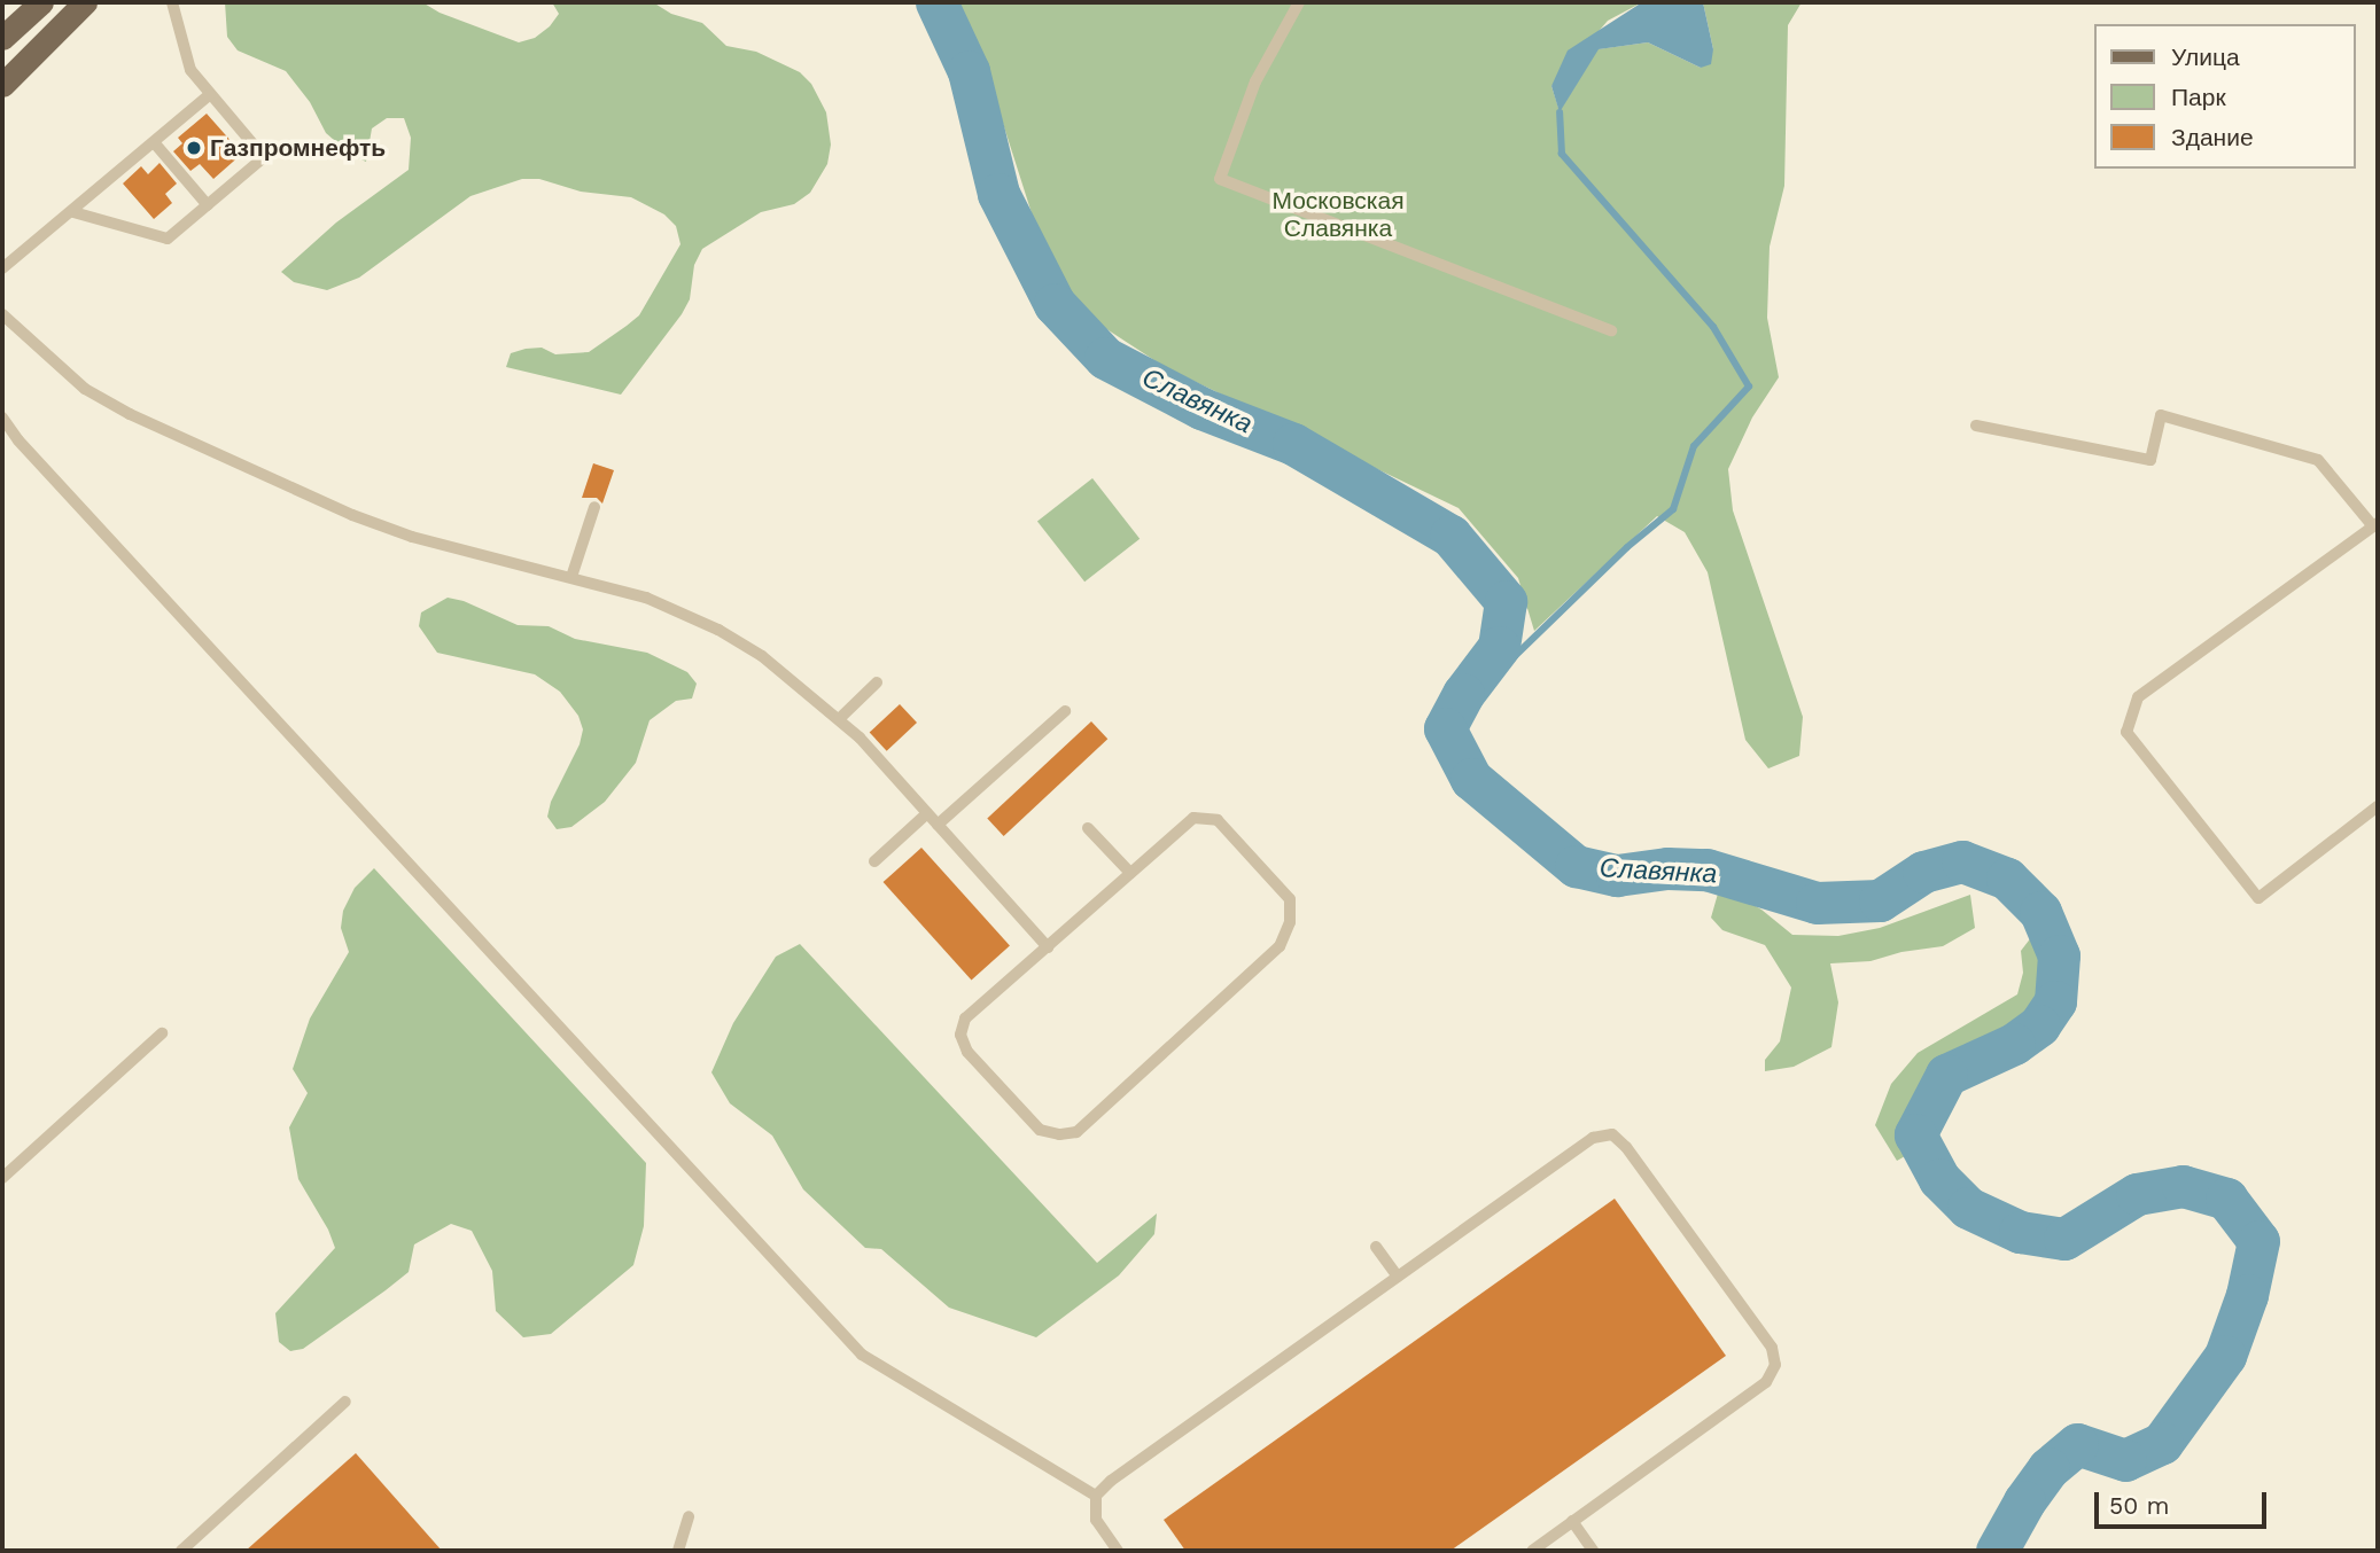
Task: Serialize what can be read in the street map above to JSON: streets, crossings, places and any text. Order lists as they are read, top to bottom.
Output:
{
  "water": ["Славянка"],
  "parks": ["Московская Славянка"],
  "places": ["Газпромнефть"],
  "legend": ["Улица", "Парк", "Здание"],
  "scale_bar": "50 m"
}
